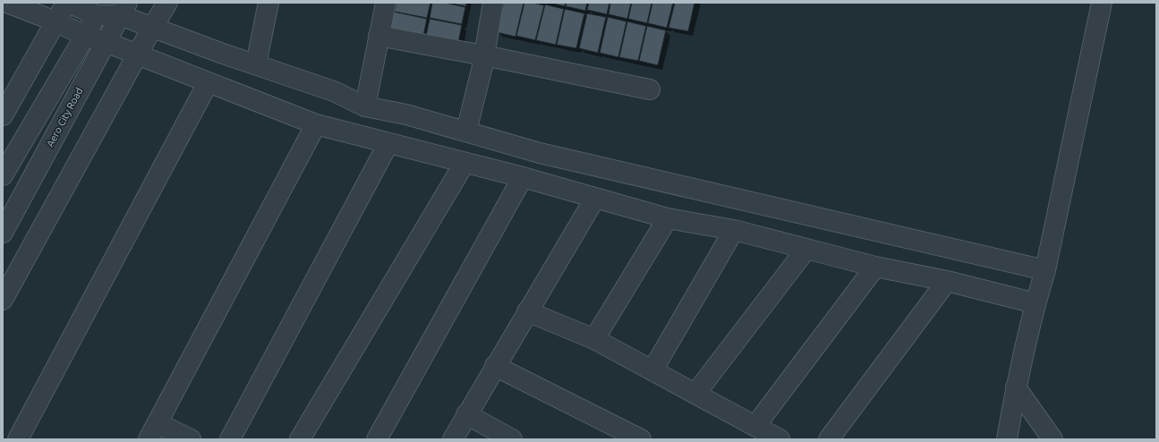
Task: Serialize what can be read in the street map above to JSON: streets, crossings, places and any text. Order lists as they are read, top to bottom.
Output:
{
  "streets": {
    "street": ["Aero City Road"]
  }
}
